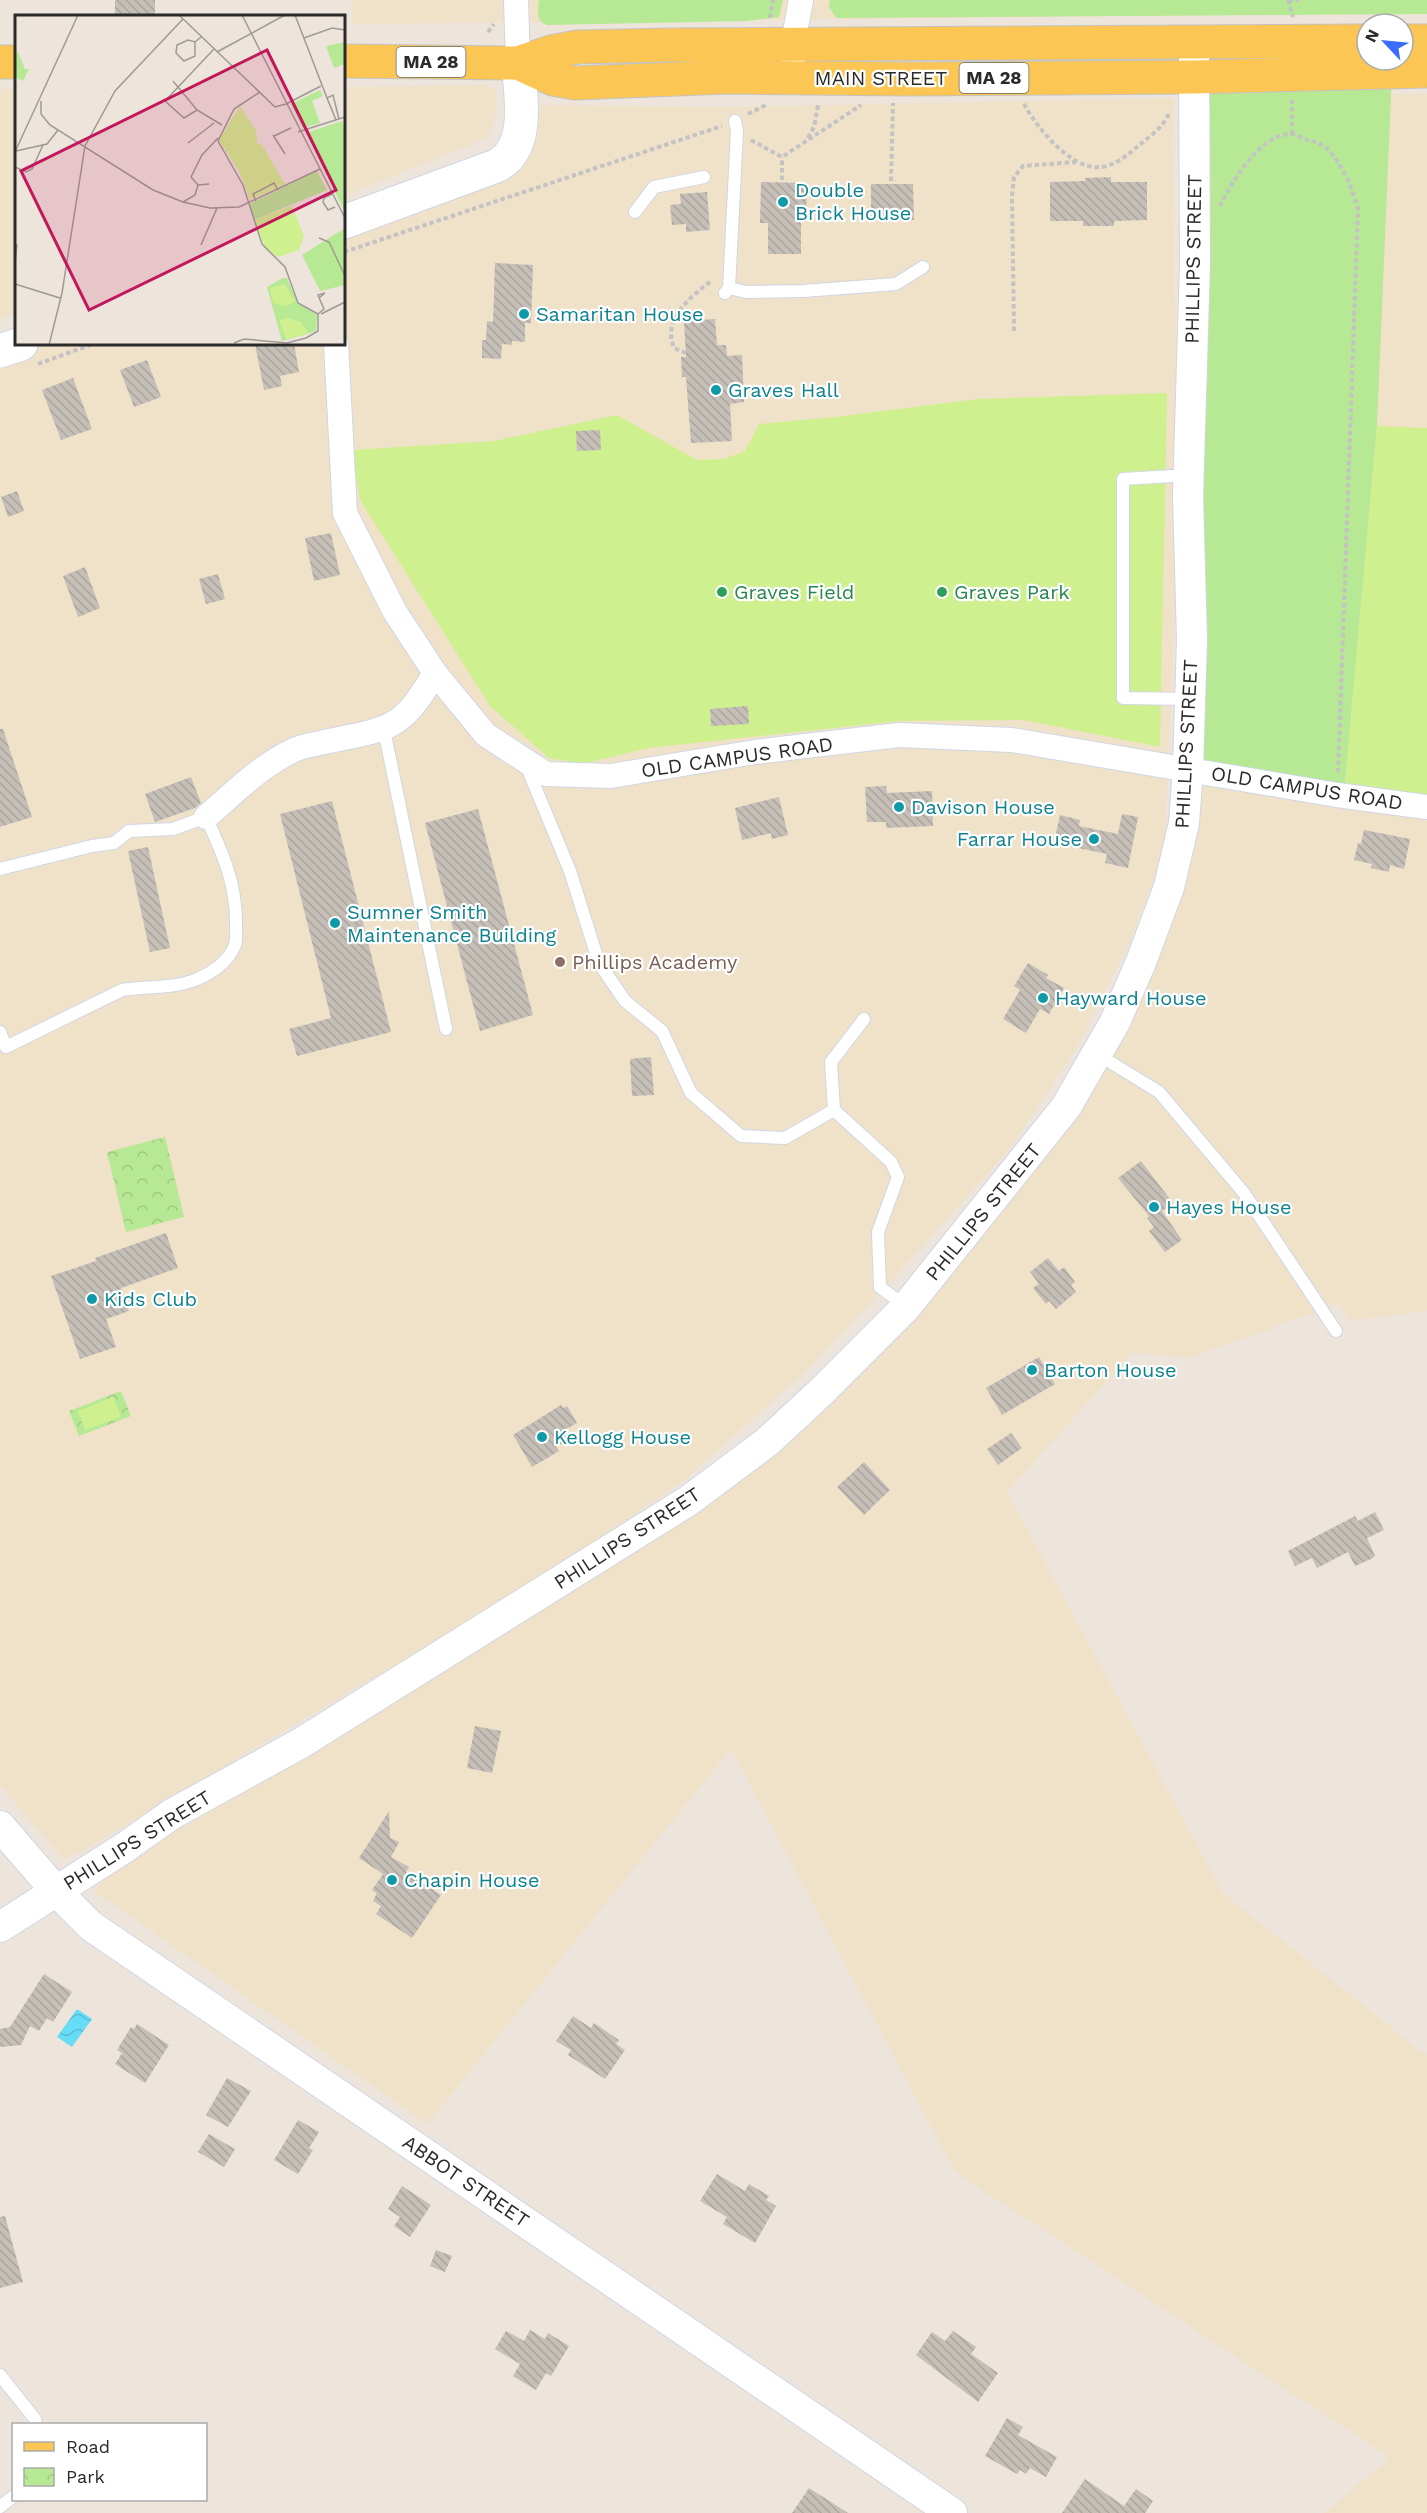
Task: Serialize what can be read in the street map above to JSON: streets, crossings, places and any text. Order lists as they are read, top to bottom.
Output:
{
  "streets": {
    "main road": ["MA 28", "MAIN STREET"],
    "street": ["PHILLIPS STREET", "OLD CAMPUS ROAD", "ABBOT STREET"]
  },
  "crossings": [
    ["MAIN STREET", "PHILLIPS STREET"],
    ["PHILLIPS STREET", "OLD CAMPUS ROAD"],
    ["PHILLIPS STREET", "ABBOT STREET"]
  ],
  "places": [
    "Double Brick House",
    "Samaritan House",
    "Graves Hall",
    "Graves Field",
    "Graves Park",
    "Davison House",
    "Farrar House",
    "Sumner Smith Maintenance Building",
    "Phillips Academy",
    "Hayward House",
    "Hayes House",
    "Kids Club",
    "Barton House",
    "Kellogg House",
    "Chapin House"
  ],
  "legend": ["Road", "Park"],
  "north": "top left"
}
